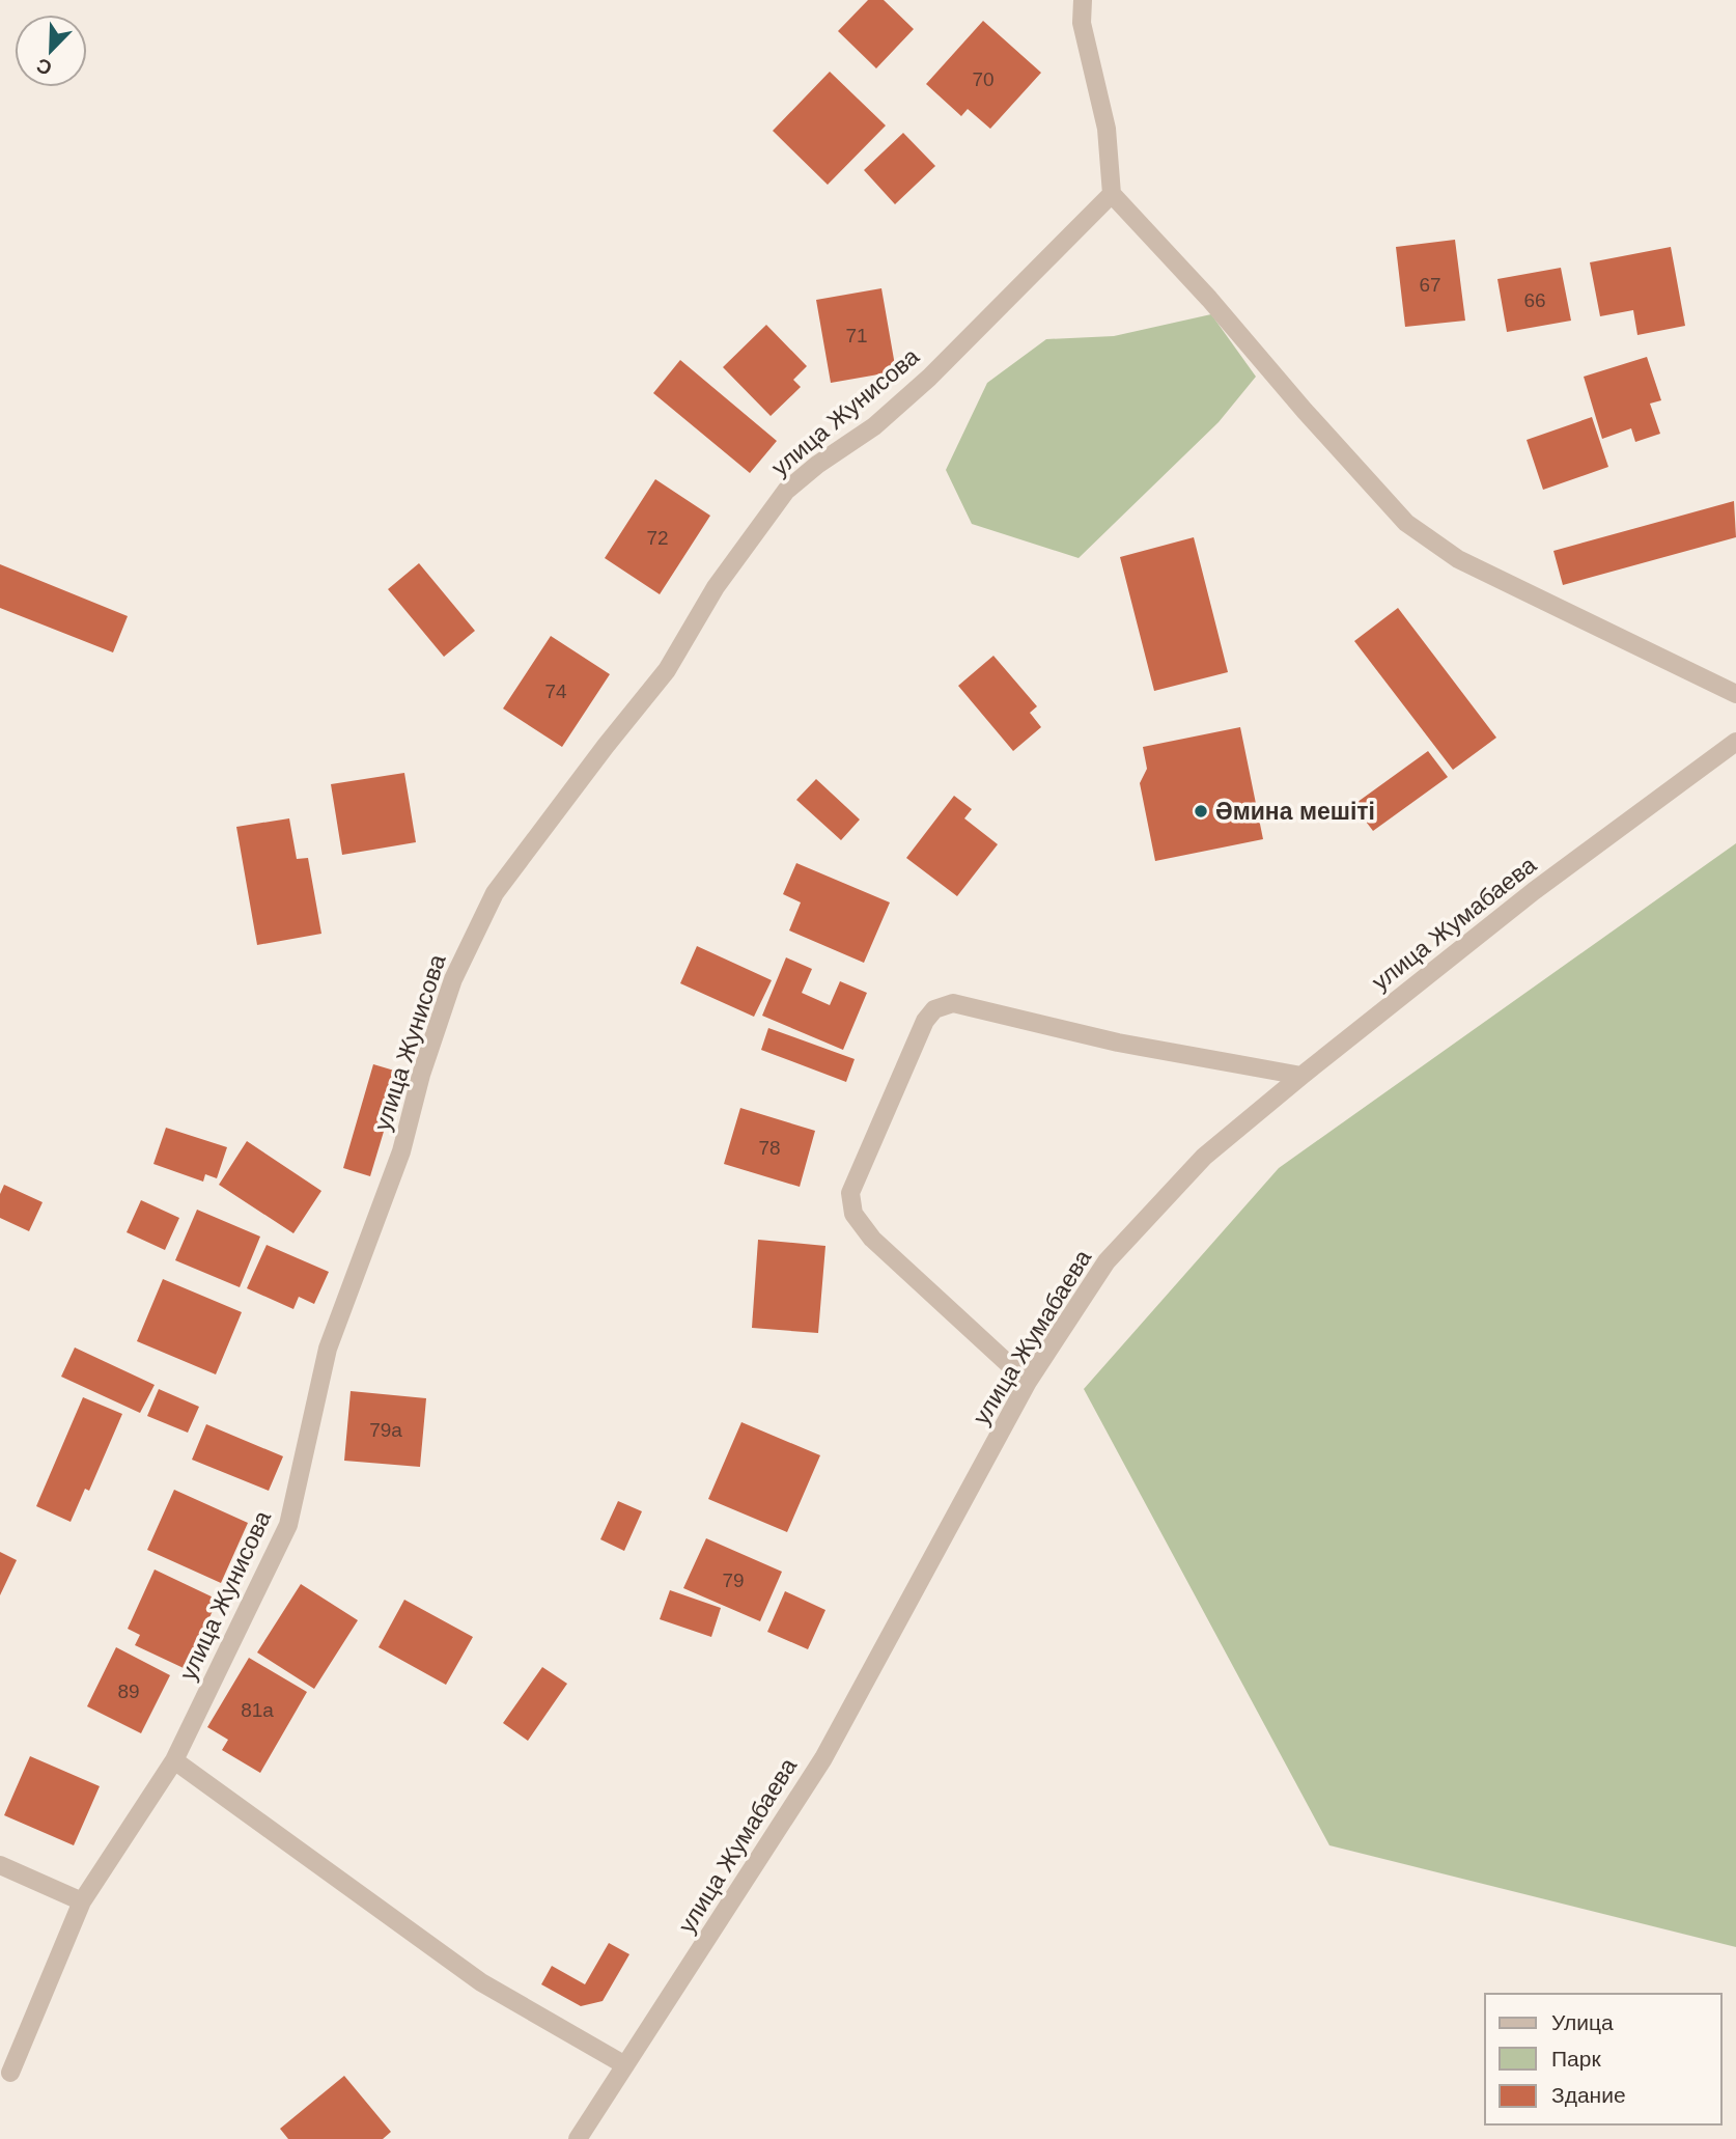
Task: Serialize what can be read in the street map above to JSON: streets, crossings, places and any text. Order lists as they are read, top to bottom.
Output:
{
  "streets": {
    "street": ["улица Жунисова", "улица Жумабаева"]
  },
  "places": ["Әмина мешіті"],
  "house_numbers": [
    "70",
    "67",
    "66",
    "71",
    "72",
    "74",
    "78",
    "79а",
    "79",
    "89",
    "81а"
  ],
  "legend": ["Улица", "Парк", "Здание"],
  "north": "bottom left"
}
